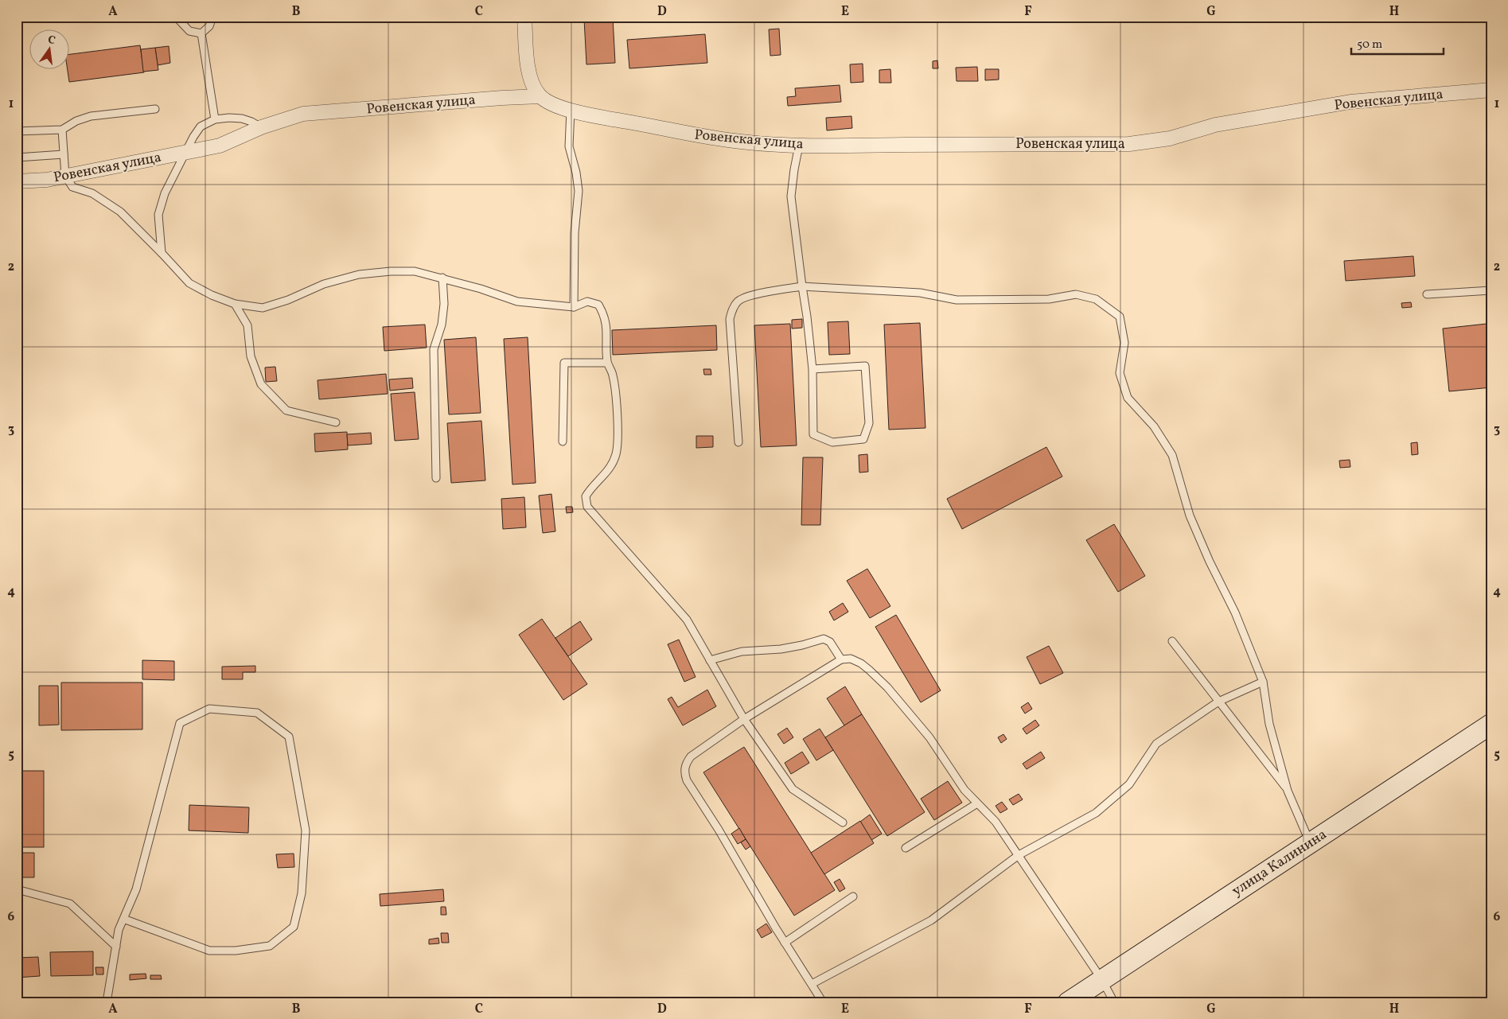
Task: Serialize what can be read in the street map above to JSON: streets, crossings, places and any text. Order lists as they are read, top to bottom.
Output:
{
  "streets": {
    "main road": ["улица Калинина"],
    "street": ["Ровенская улица"]
  },
  "scale_bar": "50 m",
  "north": "top",
  "grid": {
    "columns": [
      "A",
      "B",
      "C",
      "D",
      "E",
      "F",
      "G",
      "H"
    ],
    "rows": [
      "1",
      "2",
      "3",
      "4",
      "5",
      "6"
    ]
  }
}
